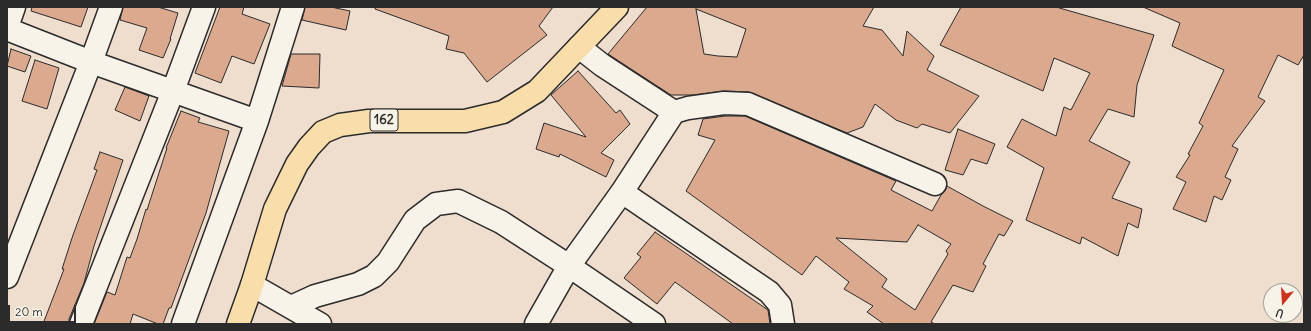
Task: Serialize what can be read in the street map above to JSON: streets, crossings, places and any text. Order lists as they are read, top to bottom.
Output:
{
  "streets": {
    "main road": ["162"]
  },
  "scale_bar": "20 m",
  "north": "bottom"
}
